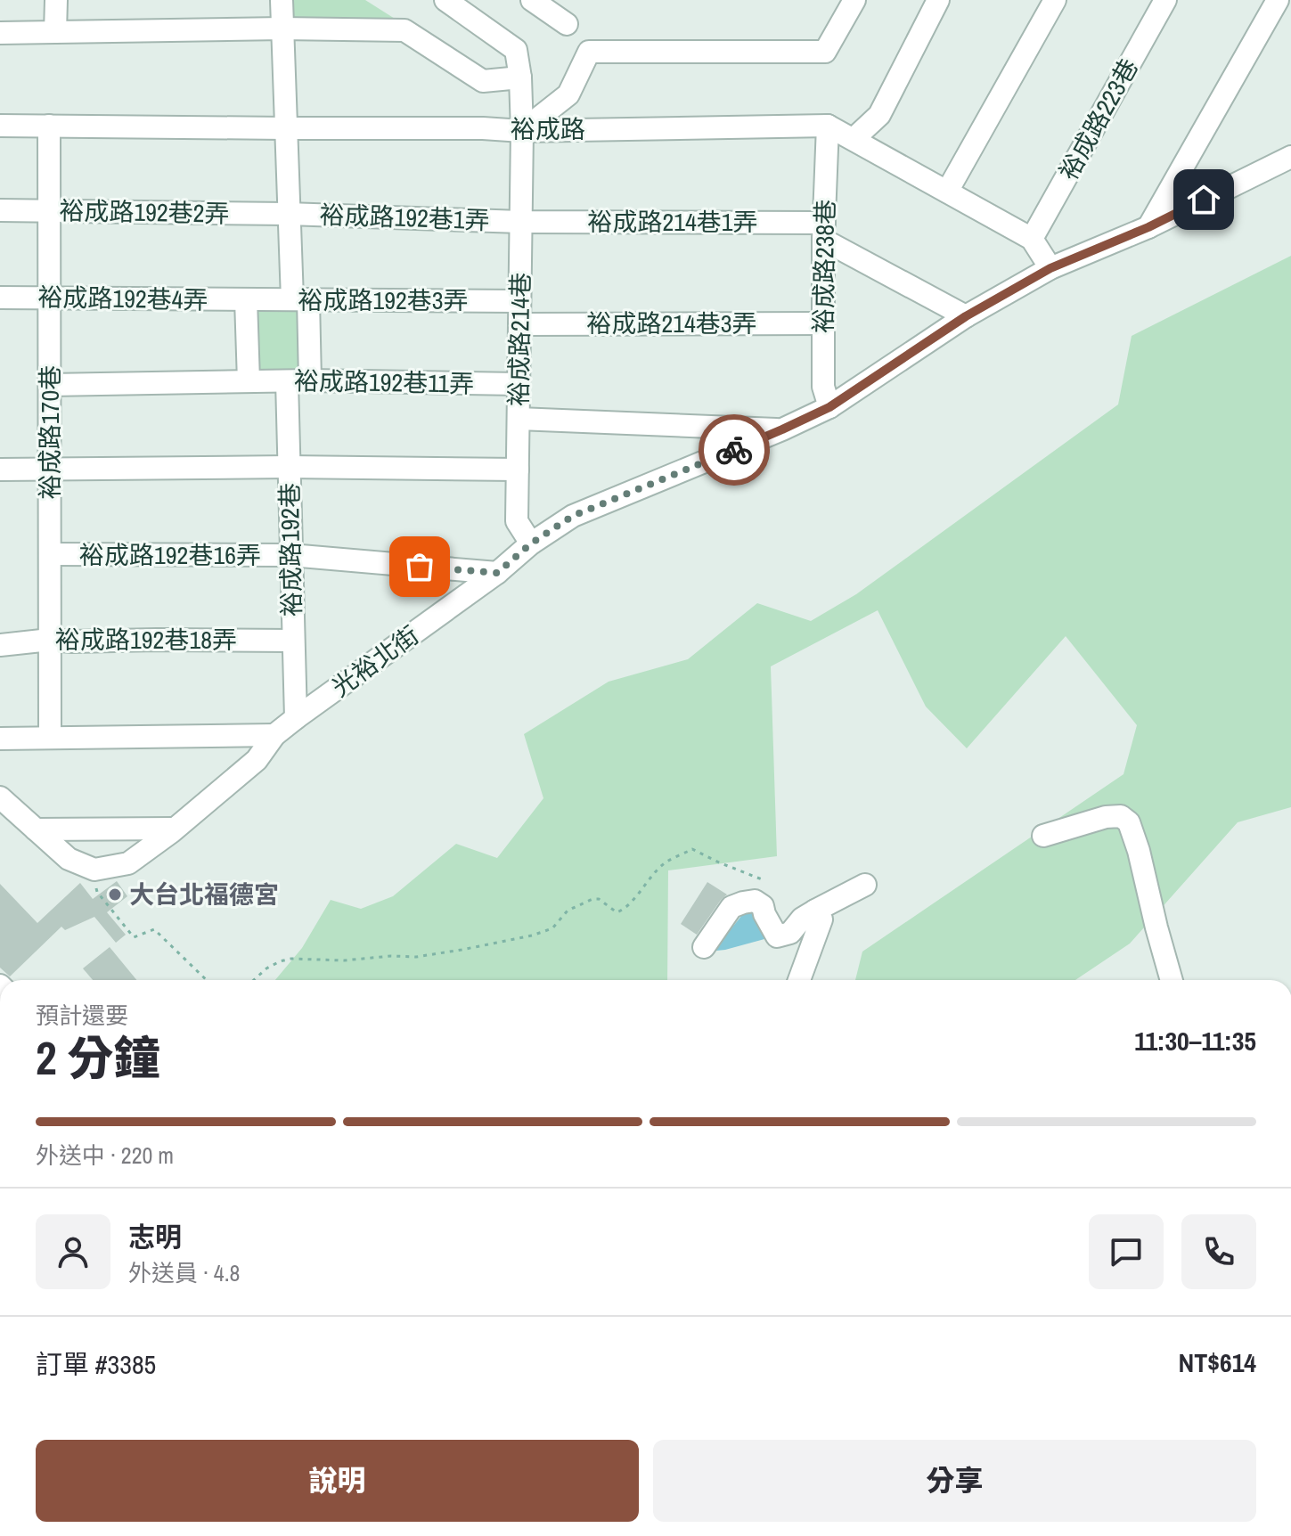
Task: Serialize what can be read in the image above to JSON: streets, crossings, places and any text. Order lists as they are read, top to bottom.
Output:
{
  "streets": {
    "street": [
      "裕成路223巷",
      "裕成路",
      "裕成路192巷2弄",
      "裕成路192巷1弄",
      "裕成路214巷1弄",
      "裕成路238巷",
      "裕成路192巷4弄",
      "裕成路192巷3弄",
      "裕成路214巷3弄",
      "裕成路214巷",
      "裕成路192巷11弄",
      "裕成路170巷",
      "裕成路192巷",
      "裕成路192巷16弄",
      "裕成路192巷18弄",
      "光裕北街"
    ]
  },
  "crossings": [
    ["裕成路223巷", "裕成路"],
    ["裕成路", "裕成路238巷"],
    ["裕成路", "裕成路214巷"],
    ["裕成路", "裕成路170巷"],
    ["裕成路", "光裕北街"],
    ["裕成路192巷2弄", "裕成路192巷1弄"],
    ["裕成路192巷2弄", "裕成路170巷"],
    ["裕成路192巷1弄", "裕成路214巷1弄"],
    ["裕成路192巷1弄", "裕成路214巷"],
    ["裕成路214巷1弄", "裕成路238巷"],
    ["裕成路214巷1弄", "裕成路214巷"],
    ["裕成路238巷", "裕成路214巷3弄"],
    ["裕成路238巷", "光裕北街"],
    ["裕成路192巷4弄", "裕成路192巷3弄"],
    ["裕成路192巷4弄", "裕成路170巷"],
    ["裕成路192巷3弄", "裕成路214巷"],
    ["裕成路214巷3弄", "裕成路214巷"],
    ["裕成路214巷", "裕成路192巷11弄"],
    ["裕成路214巷", "光裕北街"],
    ["裕成路192巷11弄", "裕成路170巷"],
    ["裕成路192巷11弄", "裕成路192巷"],
    ["裕成路170巷", "裕成路192巷16弄"],
    ["裕成路170巷", "裕成路192巷18弄"],
    ["裕成路192巷", "裕成路192巷16弄"],
    ["裕成路192巷", "裕成路192巷18弄"],
    ["裕成路192巷", "光裕北街"],
    ["裕成路192巷16弄", "光裕北街"]
  ],
  "places": ["大台北福德宮"],
  "page": {
    "heading": ["2 分鐘", "預計還要", "11:30–11:35"],
    "panel": [
      "志明",
      "外送員 · 4.8",
      "訂單 #3385",
      "NT$614"
    ],
    "bar": "外送中 · 220 m",
    "buttons": ["說明", "分享"]
  }
}
